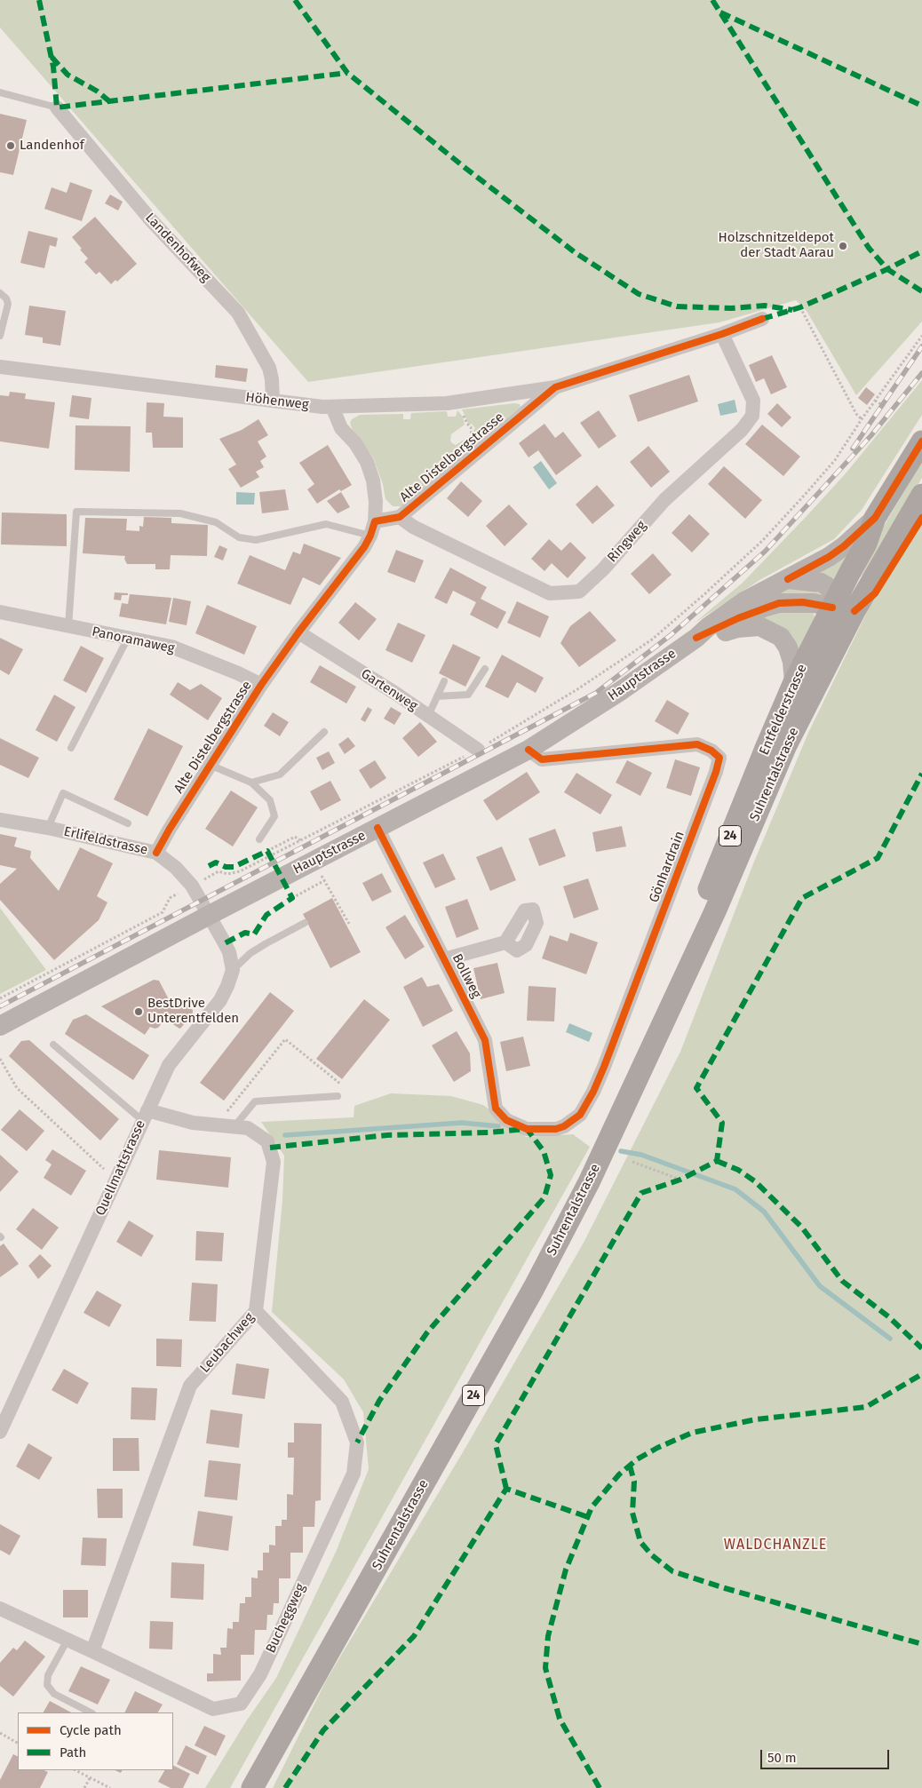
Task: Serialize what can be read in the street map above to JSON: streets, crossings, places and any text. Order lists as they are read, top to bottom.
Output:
{
  "streets": {
    "main road": [
      "Hauptstrasse",
      "Entfelderstrasse",
      "Suhrentalstrasse",
      "24"
    ],
    "street": [
      "Landenhofweg",
      "Höhenweg",
      "Alte Distelbergstrasse",
      "Ringweg",
      "Panoramaweg",
      "Gartenweg",
      "Erlifeldstrasse",
      "Gönhardrain",
      "Bollweg",
      "Quellmattstrasse",
      "Leubachweg",
      "Bucheggweg"
    ]
  },
  "crossings": [
    ["Landenhofweg", "Höhenweg"],
    ["Höhenweg", "Alte Distelbergstrasse"],
    ["Alte Distelbergstrasse", "Ringweg"],
    ["Alte Distelbergstrasse", "Panoramaweg"],
    ["Alte Distelbergstrasse", "Gartenweg"],
    ["Alte Distelbergstrasse", "Erlifeldstrasse"],
    ["Hauptstrasse", "Erlifeldstrasse"],
    ["Hauptstrasse", "Gönhardrain"],
    ["Hauptstrasse", "Bollweg"],
    ["Entfelderstrasse", "Suhrentalstrasse"],
    ["Suhrentalstrasse", "24"],
    ["Gönhardrain", "Bollweg"],
    ["Quellmattstrasse", "Leubachweg"],
    ["Leubachweg", "Bucheggweg"]
  ],
  "districts": ["WALDCHANZLE"],
  "places": ["Landenhof", "Holzschnitzeldepot der Stadt Aarau", "BestDrive Unterentfelden"],
  "legend": ["Cycle path", "Path"],
  "scale_bar": "50 m"
}
